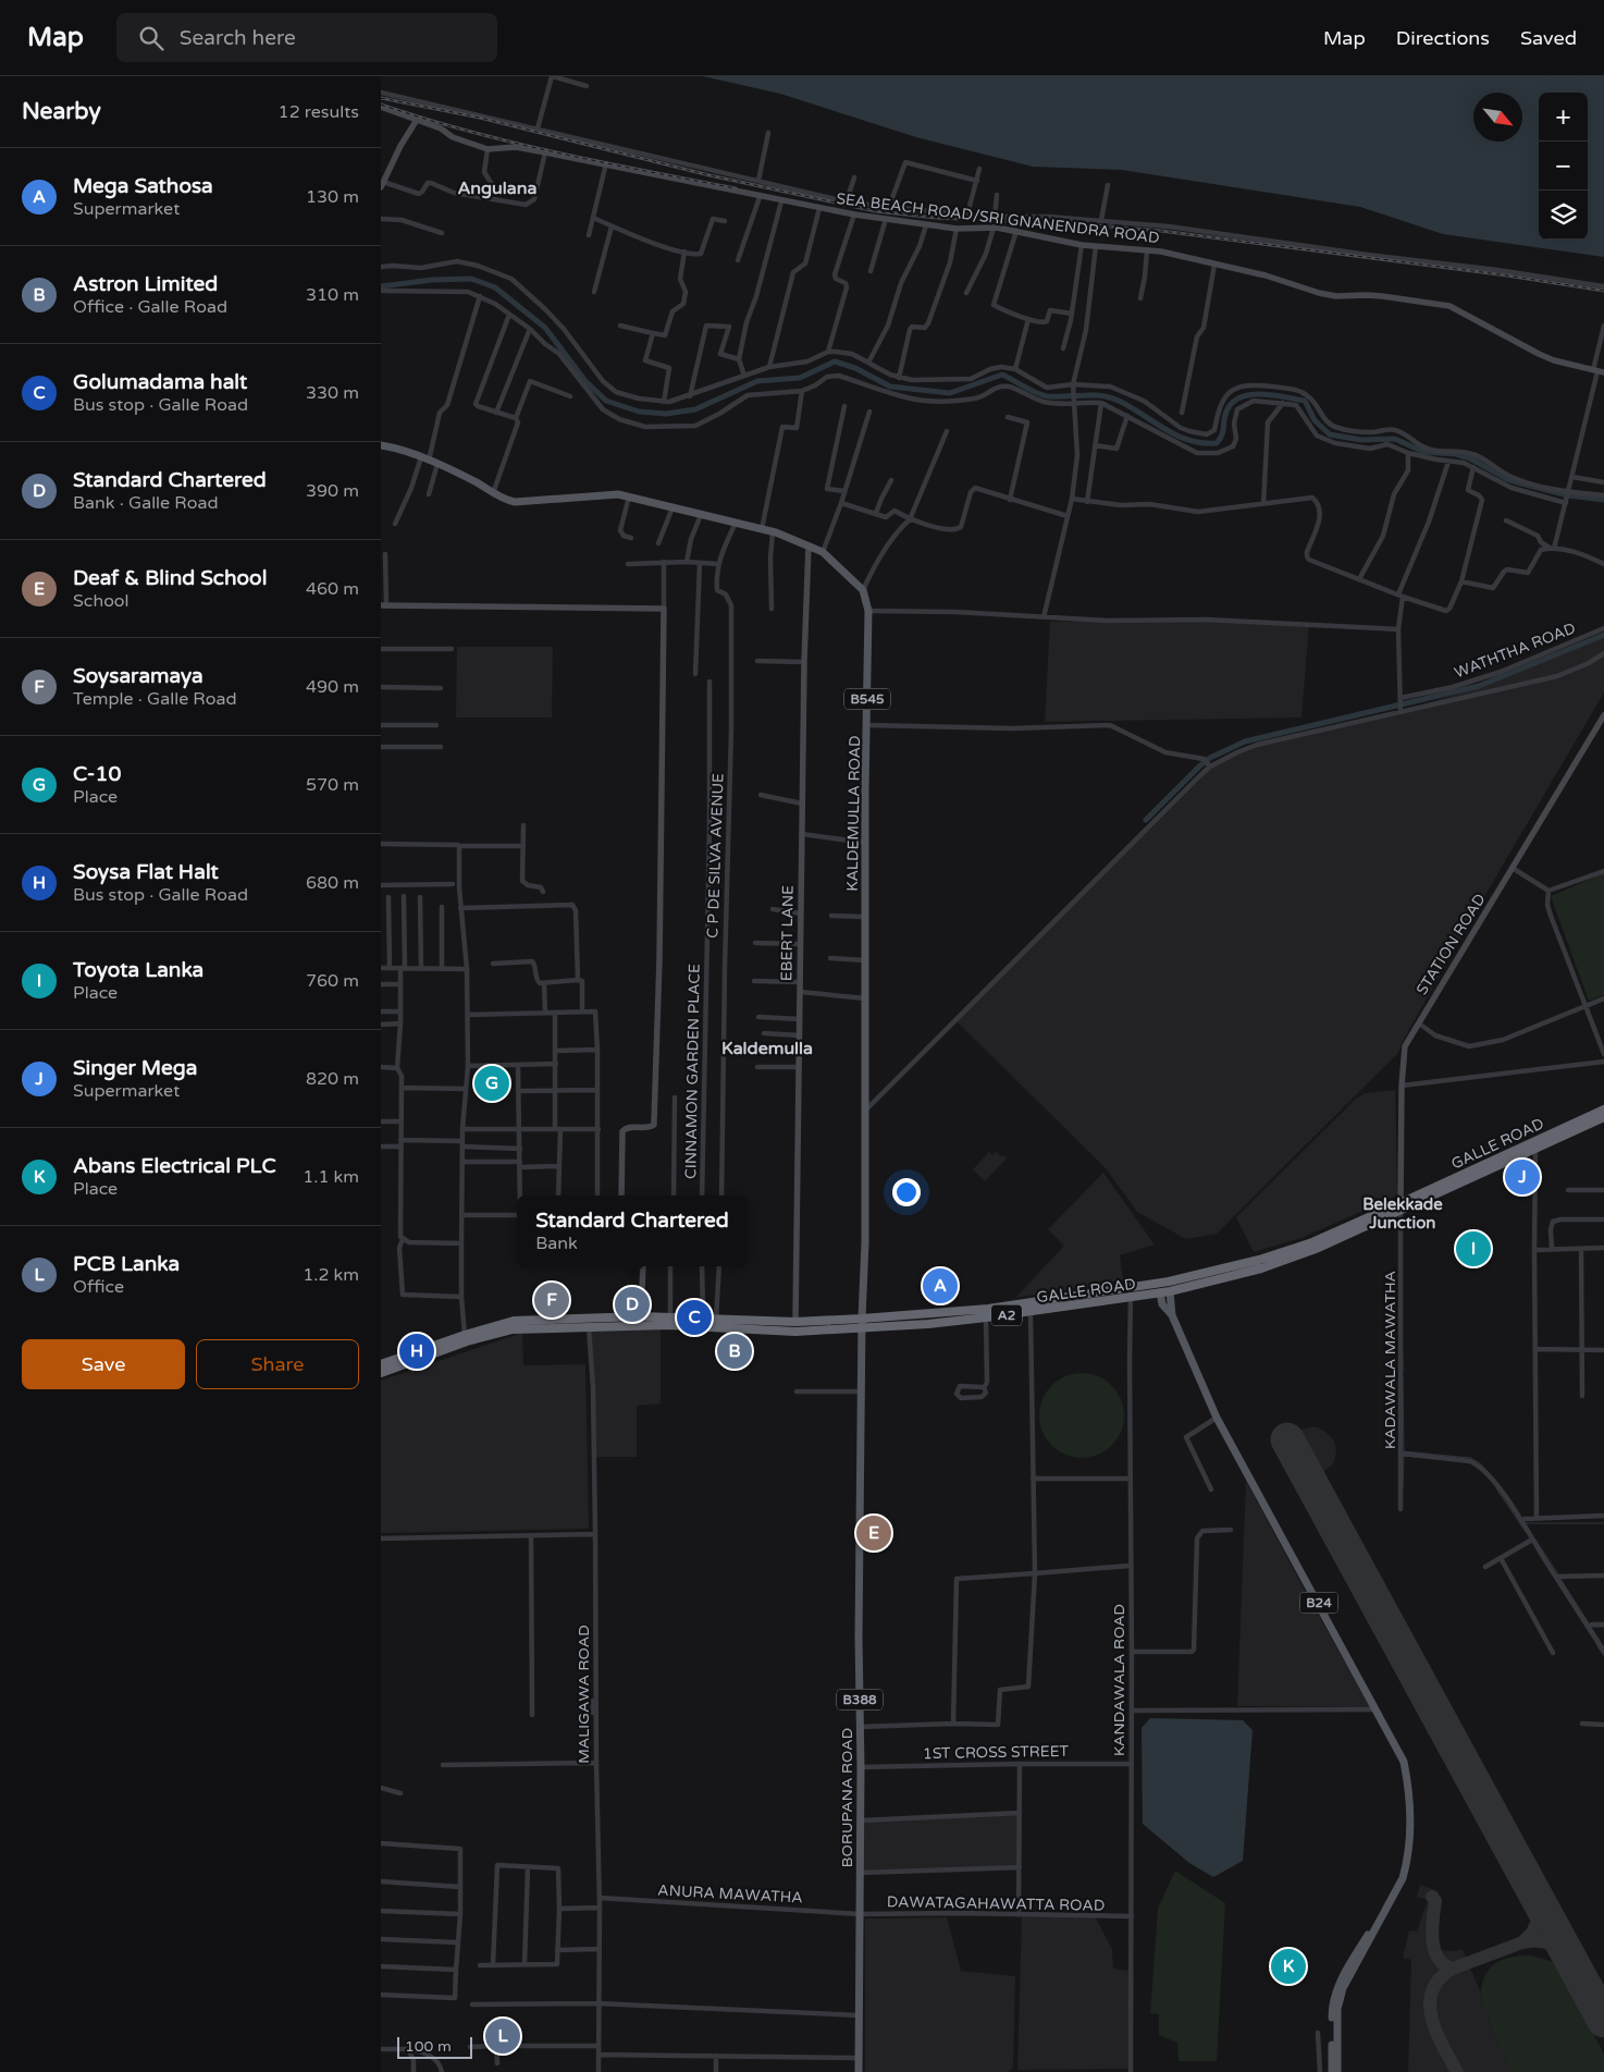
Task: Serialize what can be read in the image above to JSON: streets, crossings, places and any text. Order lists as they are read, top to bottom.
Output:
{
  "streets": {
    "highway": ["GALLE ROAD", "A2"],
    "main road": [
      "B545",
      "KALDEMULLA ROAD",
      "B24",
      "B388",
      "BORUPANA ROAD"
    ],
    "street": [
      "SEA BEACH ROAD/SRI GNANENDRA ROAD",
      "WATHTHA ROAD",
      "C P DE SILVA AVENUE",
      "EBERT LANE",
      "STATION ROAD",
      "CINNAMON GARDEN PLACE",
      "KADAWALA MAWATHA",
      "KANDAWALA ROAD",
      "MALIGAWA ROAD",
      "1ST CROSS STREET",
      "ANURA MAWATHA",
      "DAWATAGAHAWATTA ROAD"
    ]
  },
  "crossings": [
    ["KALDEMULLA ROAD", "GALLE ROAD"],
    ["KALDEMULLA ROAD", "BORUPANA ROAD"],
    ["EBERT LANE", "GALLE ROAD"],
    ["STATION ROAD", "GALLE ROAD"],
    ["STATION ROAD", "KADAWALA MAWATHA"],
    ["GALLE ROAD", "KADAWALA MAWATHA"],
    ["GALLE ROAD", "B24"],
    ["GALLE ROAD", "KANDAWALA ROAD"],
    ["GALLE ROAD", "MALIGAWA ROAD"],
    ["GALLE ROAD", "BORUPANA ROAD"],
    ["KANDAWALA ROAD", "1ST CROSS STREET"],
    ["KANDAWALA ROAD", "DAWATAGAHAWATTA ROAD"],
    ["MALIGAWA ROAD", "ANURA MAWATHA"],
    ["1ST CROSS STREET", "BORUPANA ROAD"],
    ["BORUPANA ROAD", "ANURA MAWATHA"],
    ["BORUPANA ROAD", "DAWATAGAHAWATTA ROAD"],
    ["ANURA MAWATHA", "DAWATAGAHAWATTA ROAD"]
  ],
  "districts": ["Angulana", "Kaldemulla", "Belekkade Junction"],
  "scale_bar": "100 m",
  "north": "bottom right",
  "page": {
    "header": "Map",
    "search": "Search here",
    "nav": ["Map", "Directions", "Saved"],
    "heading": ["Nearby", "12 results"],
    "map_buttons": ["+", "−"],
    "list": [
      {
        "mark": "A",
        "name": "Mega Sathosa",
        "note": "Supermarket",
        "value": "130 m"
      },
      {
        "mark": "B",
        "name": "Astron Limited",
        "note": "Office · Galle Road",
        "value": "310 m"
      },
      {
        "mark": "C",
        "name": "Golumadama halt",
        "note": "Bus stop · Galle Road",
        "value": "330 m"
      },
      {
        "mark": "D",
        "name": "Standard Chartered",
        "note": "Bank · Galle Road",
        "value": "390 m"
      },
      {
        "mark": "E",
        "name": "Deaf & Blind School",
        "note": "School",
        "value": "460 m"
      },
      {
        "mark": "F",
        "name": "Soysaramaya",
        "note": "Temple · Galle Road",
        "value": "490 m"
      },
      {
        "mark": "G",
        "name": "C-10",
        "note": "Place",
        "value": "570 m"
      },
      {
        "mark": "H",
        "name": "Soysa Flat Halt",
        "note": "Bus stop · Galle Road",
        "value": "680 m"
      },
      {
        "mark": "I",
        "name": "Toyota Lanka",
        "note": "Place",
        "value": "760 m"
      },
      {
        "mark": "J",
        "name": "Singer Mega",
        "note": "Supermarket",
        "value": "820 m"
      },
      {
        "mark": "K",
        "name": "Abans Electrical PLC",
        "note": "Place",
        "value": "1.1 km"
      },
      {
        "mark": "L",
        "name": "PCB Lanka",
        "note": "Office",
        "value": "1.2 km"
      }
    ],
    "pins": [
      "G",
      "J",
      "I",
      "A",
      "F",
      "D",
      "C",
      "B",
      "H",
      "E",
      "K",
      "L"
    ],
    "popup": ["Standard Chartered", "Bank"],
    "buttons": ["Save", "Share"],
    "scale": "100 m"
  }
}
